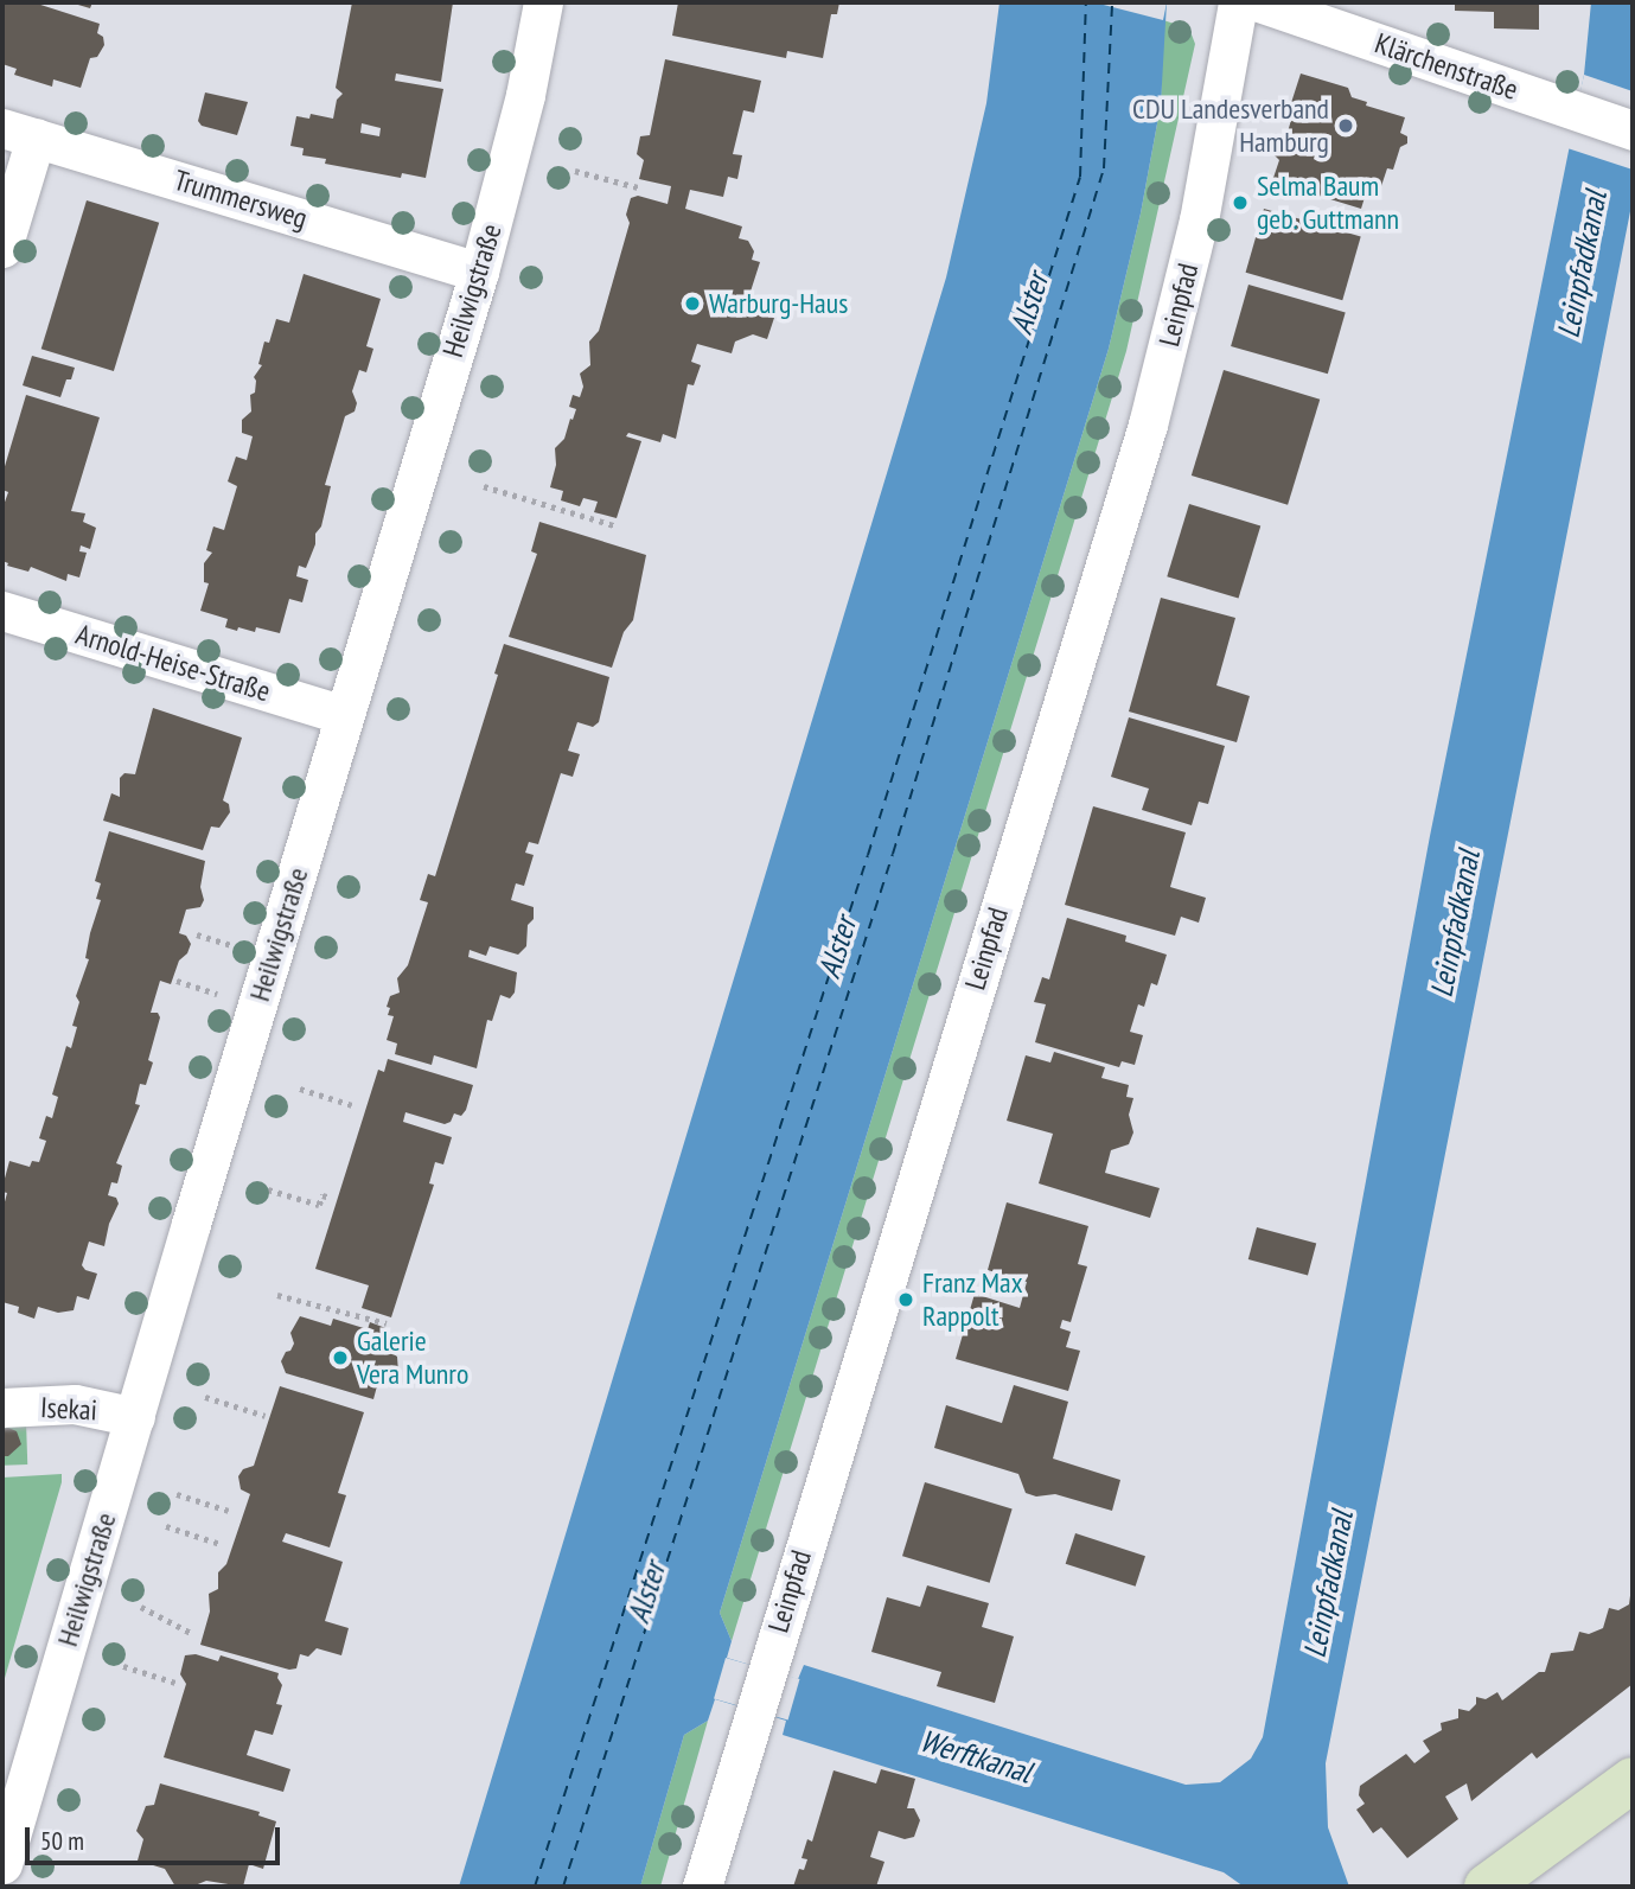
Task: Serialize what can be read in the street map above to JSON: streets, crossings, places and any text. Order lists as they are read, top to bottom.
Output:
{
  "streets": {
    "street": [
      "Klärchenstraße",
      "Trummersweg",
      "Heilwigstraße",
      "Leinpfad",
      "Arnold-Heise-Straße",
      "Isekai"
    ]
  },
  "crossings": [
    ["Trummersweg", "Heilwigstraße"],
    ["Heilwigstraße", "Arnold-Heise-Straße"],
    ["Heilwigstraße", "Isekai"]
  ],
  "water": ["Leinpfadkanal", "Alster", "Werftkanal"],
  "places": [
    "CDU Landesverband Hamburg",
    "Selma Baum geb. Guttmann",
    "Warburg-Haus",
    "Franz Max Rappolt",
    "Galerie Vera Munro"
  ],
  "scale_bar": "50 m"
}
